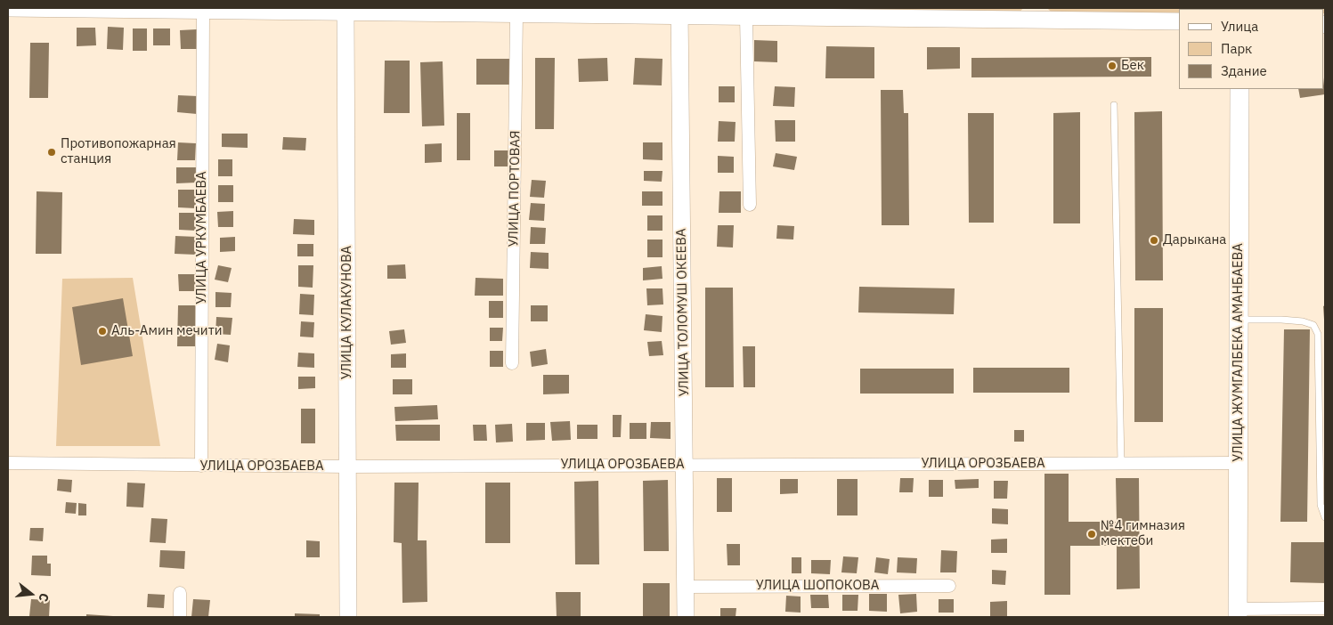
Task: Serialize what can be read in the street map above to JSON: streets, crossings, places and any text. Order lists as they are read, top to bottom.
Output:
{
  "streets": {
    "main road": ["УЛИЦА ЖУМГАЛБЕКА АМАНБАЕВА"],
    "street": [
      "УЛИЦА ПОРТОВАЯ",
      "УЛИЦА УРКУМБАЕВА",
      "УЛИЦА КУЛАКУНОВА",
      "УЛИЦА ТОЛОМУШ ОКЕЕВА",
      "УЛИЦА ОРОЗБАЕВА",
      "УЛИЦА ШОПОКОВА"
    ]
  },
  "crossings": [
    ["УЛИЦА УРКУМБАЕВА", "УЛИЦА ОРОЗБАЕВА"],
    ["УЛИЦА КУЛАКУНОВА", "УЛИЦА ОРОЗБАЕВА"],
    ["УЛИЦА ТОЛОМУШ ОКЕЕВА", "УЛИЦА ОРОЗБАЕВА"],
    ["УЛИЦА ТОЛОМУШ ОКЕЕВА", "УЛИЦА ШОПОКОВА"],
    ["УЛИЦА ЖУМГАЛБЕКА АМАНБАЕВА", "УЛИЦА ОРОЗБАЕВА"]
  ],
  "places": [
    "Бек",
    "Противопожарная станция",
    "Дарыкана",
    "Аль-Амин мечити",
    "№4 гимназия мектеби"
  ],
  "legend": ["Улица", "Парк", "Здание"],
  "north": "right"
}
